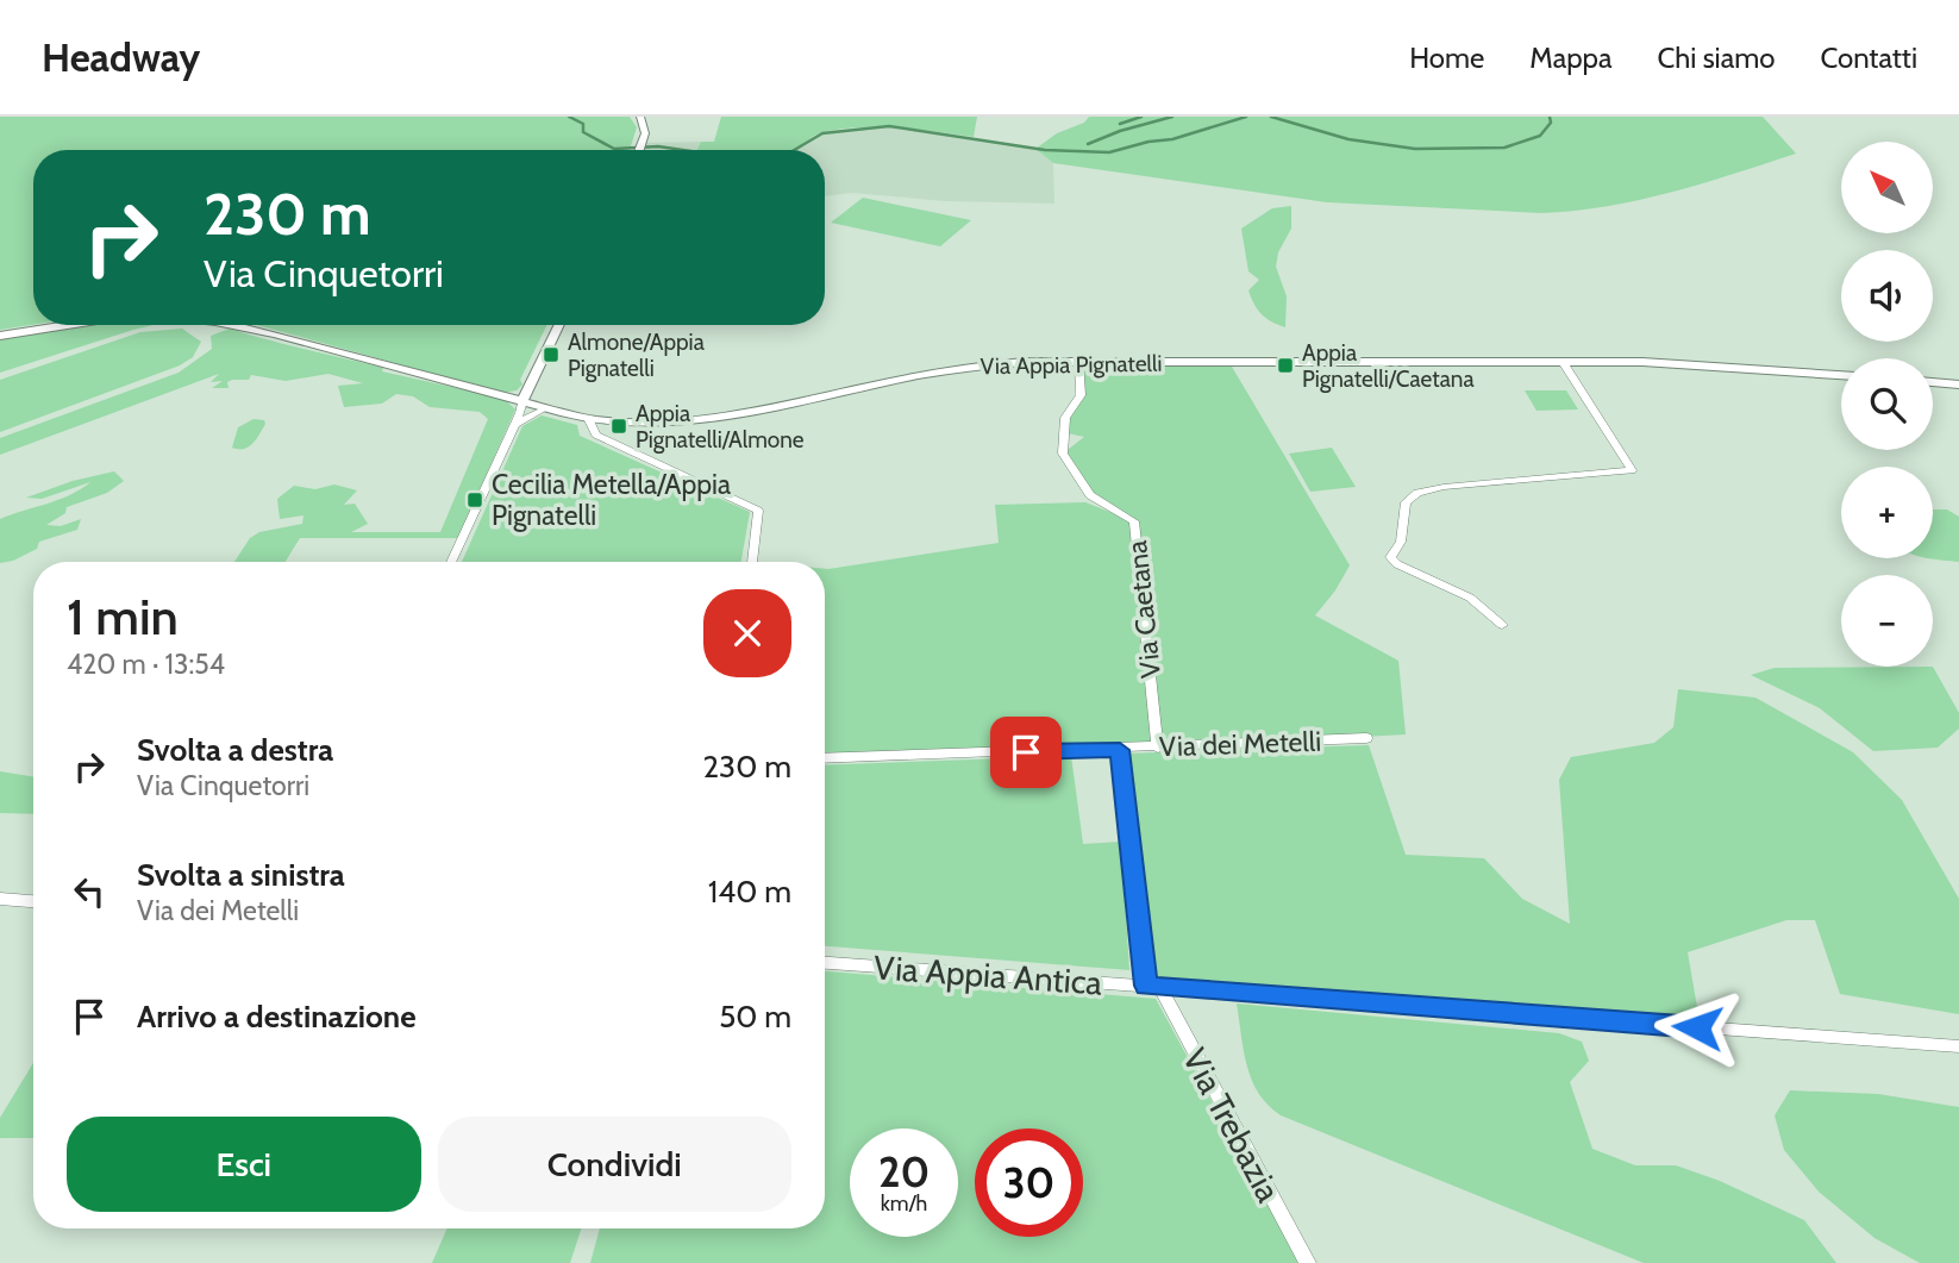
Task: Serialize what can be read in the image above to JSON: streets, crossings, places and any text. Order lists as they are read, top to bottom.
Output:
{
  "streets": {
    "street": [
      "Via Appia Pignatelli",
      "Via Caetana",
      "Via dei Metelli",
      "Via Appia Antica",
      "Via Trebazia"
    ]
  },
  "crossings": [
    ["Via Appia Pignatelli", "Via Caetana"],
    ["Via Caetana", "Via dei Metelli"],
    ["Via Appia Antica", "Via Trebazia"]
  ],
  "places": {
    "transit": [
      "Almone/Appia Pignatelli",
      "Appia Pignatelli/Caetana",
      "Appia Pignatelli/Almone",
      "Cecilia Metella/Appia Pignatelli"
    ]
  },
  "north": "top left",
  "page": {
    "header": "Headway",
    "nav": [
      "Home",
      "Mappa",
      "Chi siamo",
      "Contatti"
    ],
    "map_buttons": ["+", "−"],
    "turn": ["230 m", "Via Cinquetorri"],
    "heading": ["1 min", "420 m · 13:54"],
    "list": [
      {
        "name": "Svolta a destra",
        "note": "Via Cinquetorri",
        "value": "230 m"
      },
      {
        "name": "Svolta a sinistra",
        "note": "Via dei Metelli",
        "value": "140 m"
      },
      {
        "name": "Arrivo a destinazione",
        "value": "50 m"
      }
    ],
    "buttons": ["Esci", "Condividi"],
    "speed": "20 km/h",
    "limit": "30"
  }
}
